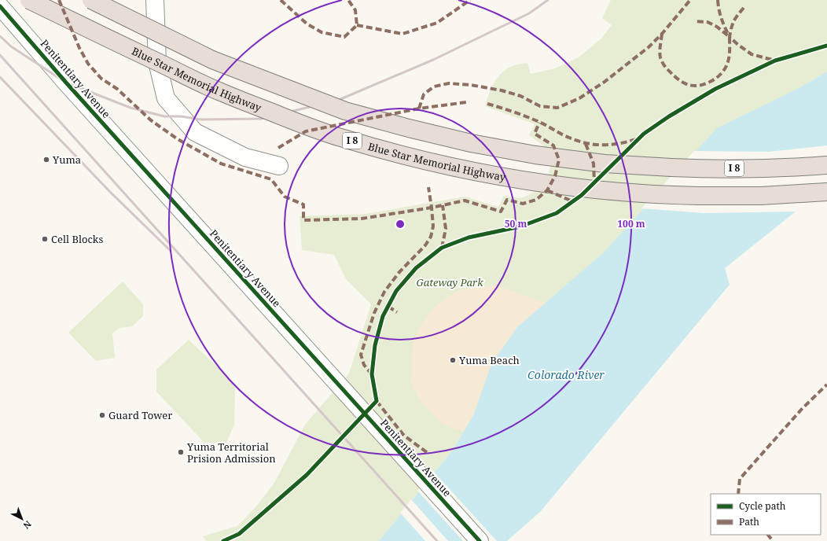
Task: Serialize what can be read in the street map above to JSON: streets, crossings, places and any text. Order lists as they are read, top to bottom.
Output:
{
  "streets": {
    "highway": ["Blue Star Memorial Highway", "I 8"],
    "street": ["Penitentiary Avenue"]
  },
  "water": ["Colorado River"],
  "parks": ["Gateway Park"],
  "places": [
    "Yuma",
    "Cell Blocks",
    "Yuma Beach",
    "Guard Tower",
    "Yuma Territorial Prision Admission"
  ],
  "legend": ["Cycle path", "Path"],
  "north": "bottom right",
  "rings": ["50 m", "100 m"]
}
